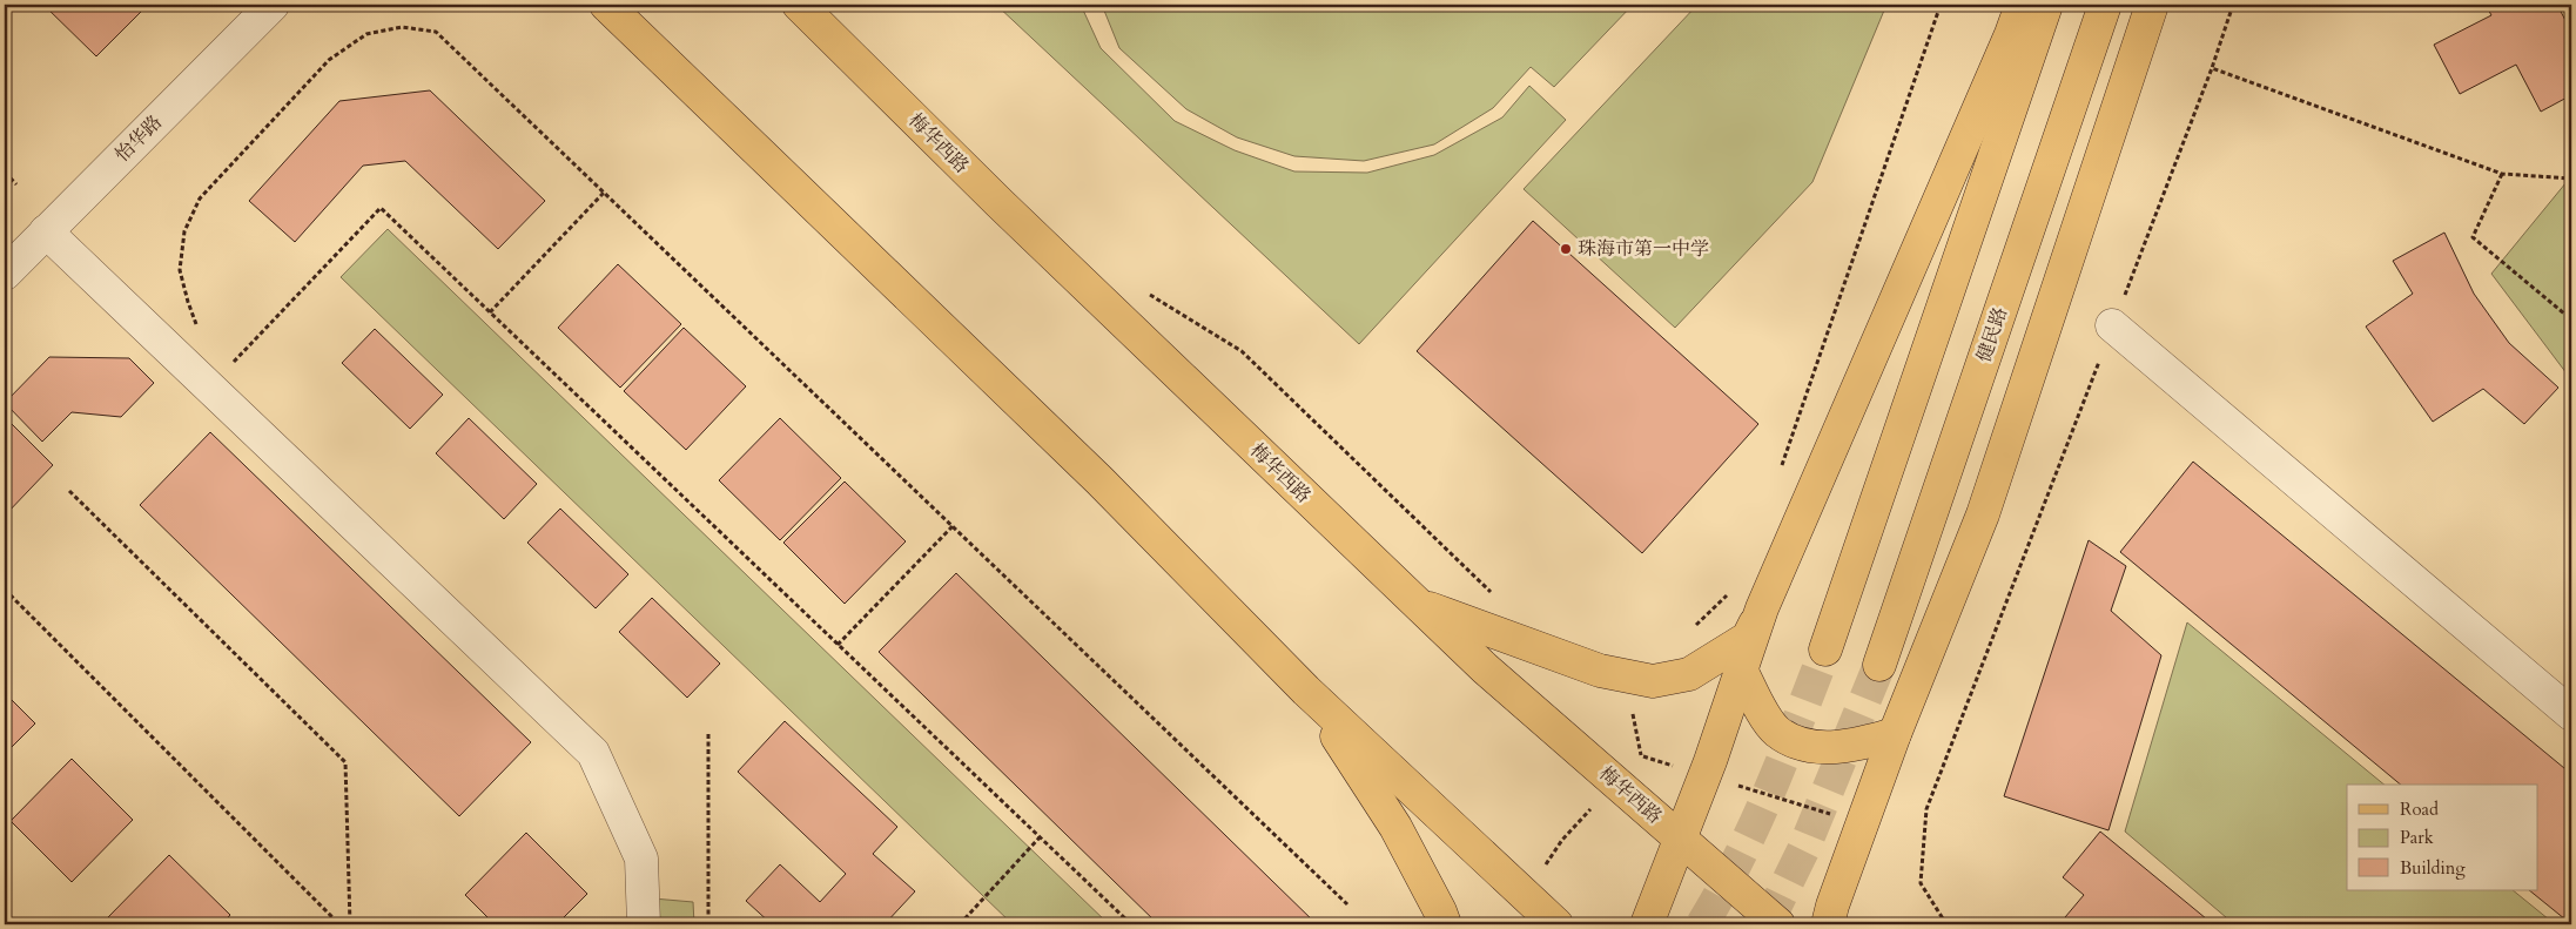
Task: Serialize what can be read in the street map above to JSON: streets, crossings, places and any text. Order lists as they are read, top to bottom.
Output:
{
  "streets": {
    "main road": ["梅华西路", "健民路"],
    "street": ["怡华路"]
  },
  "places": ["珠海市第一中学"],
  "legend": ["Road", "Park", "Building"]
}
